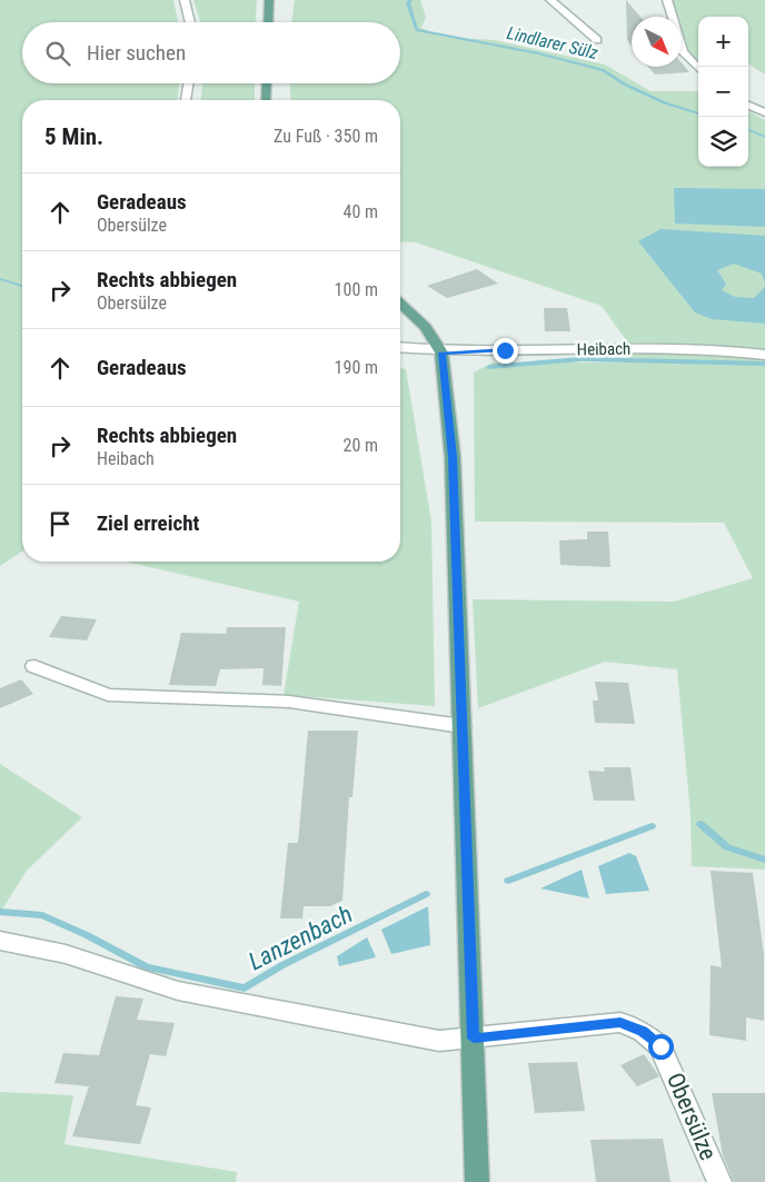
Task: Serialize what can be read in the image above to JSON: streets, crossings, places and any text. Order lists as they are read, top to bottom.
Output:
{
  "streets": {
    "street": ["Heibach", "Obersülze"]
  },
  "water": ["Lindlarer Sülz", "Lanzenbach"],
  "north": "bottom right",
  "page": {
    "map_buttons": ["+", "−"],
    "search": "Hier suchen",
    "heading": ["5 Min.", "Zu Fuß · 350 m"],
    "list": [
      ["Geradeaus", "Obersülze", "40 m"],
      ["Rechts abbiegen", "Obersülze", "100 m"],
      ["Geradeaus", "190 m"],
      ["Rechts abbiegen", "Heibach", "20 m"],
      "Ziel erreicht"
    ]
  }
}
